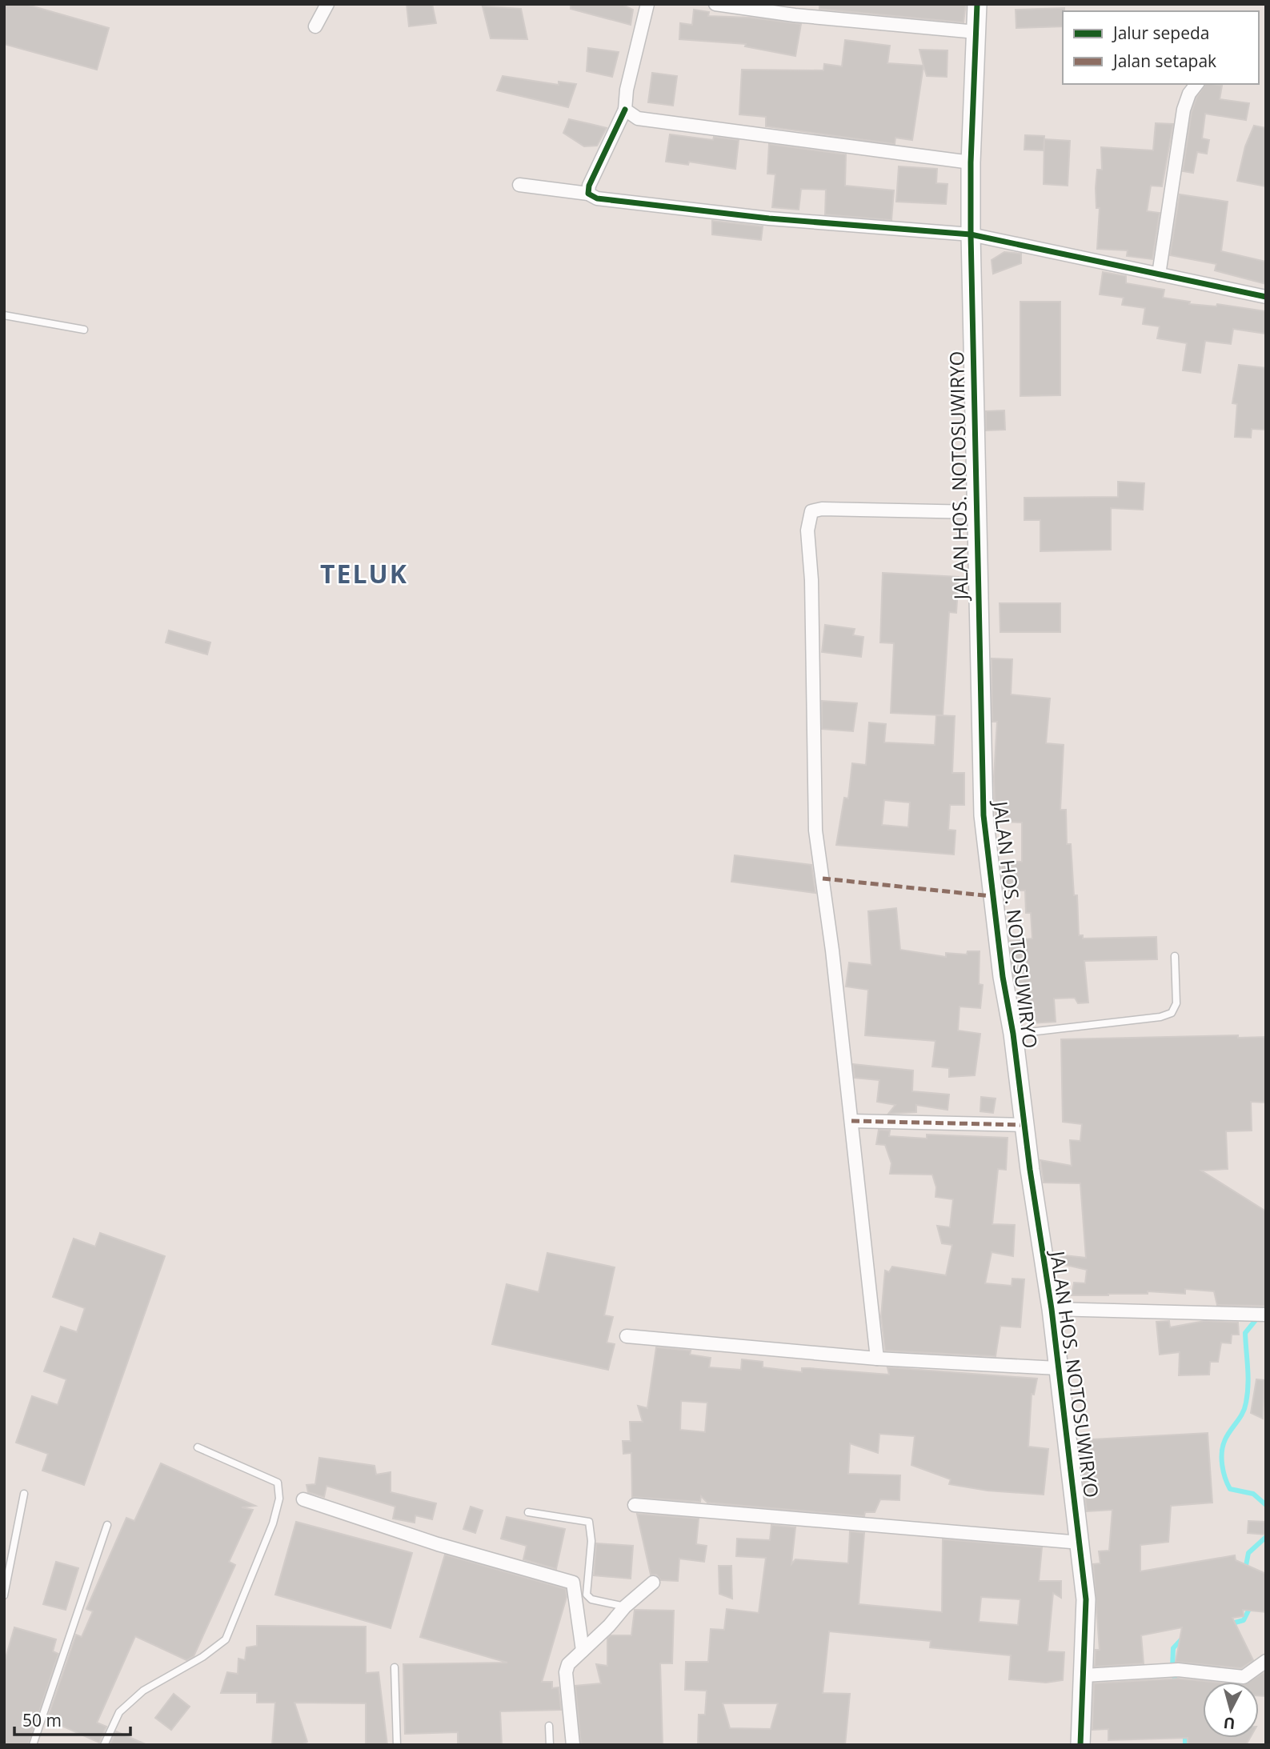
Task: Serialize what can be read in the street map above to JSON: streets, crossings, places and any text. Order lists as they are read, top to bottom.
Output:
{
  "streets": {
    "street": ["JALAN HOS. NOTOSUWIRYO"]
  },
  "districts": ["TELUK"],
  "legend": ["Jalur sepeda", "Jalan setapak"],
  "scale_bar": "50 m",
  "north": "bottom"
}
